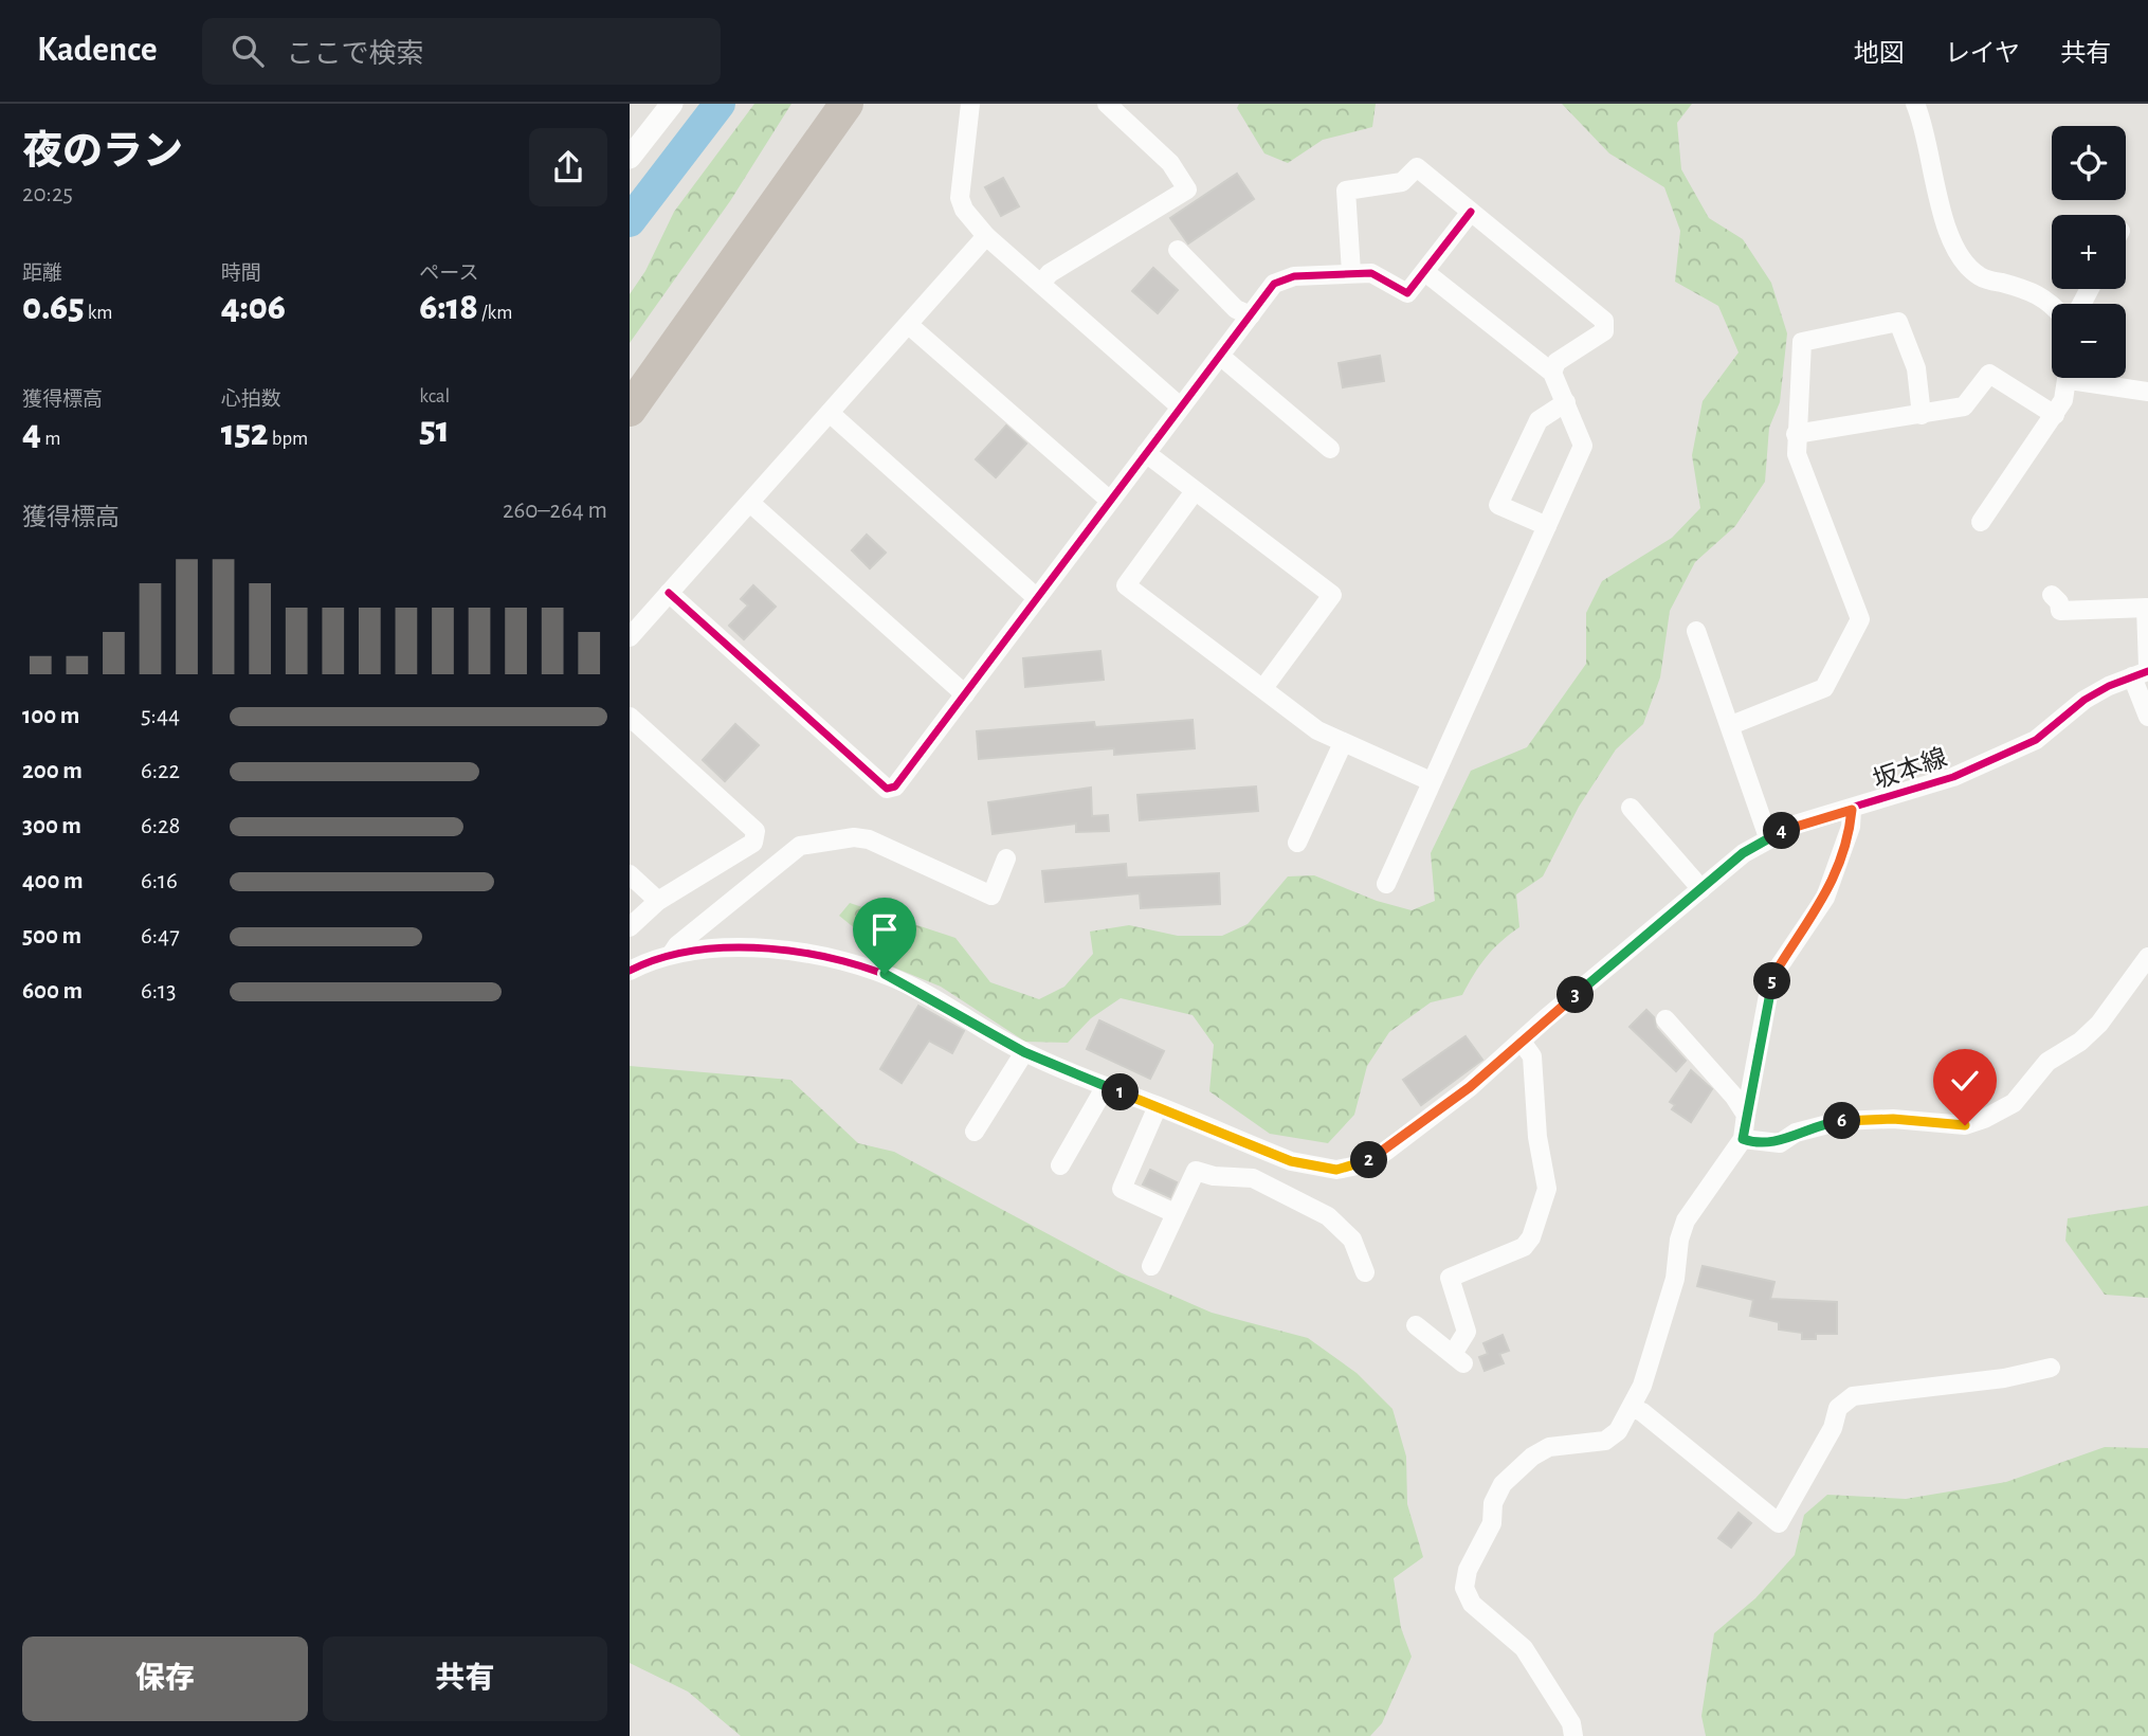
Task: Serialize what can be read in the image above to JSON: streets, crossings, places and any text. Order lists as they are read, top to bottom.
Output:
{
  "streets": {
    "street": ["坂本線"]
  },
  "page": {
    "header": "Kadence",
    "search": "ここで検索",
    "nav": ["地図", "レイヤ", "共有"],
    "heading": ["夜のラン", "20:25"],
    "map_buttons": ["+", "−"],
    "stats": [
      ["距離", "0.65 km"],
      ["時間", "4:06"],
      ["ペース", "6:18 /km"],
      ["獲得標高", "4 m"],
      ["心拍数", "152 bpm"],
      ["kcal", "51"]
    ],
    "chart": ["獲得標高", "260–264 m"],
    "list": [
      {
        "name": "100 m",
        "note": "5:44"
      },
      {
        "name": "200 m",
        "note": "6:22"
      },
      {
        "name": "300 m",
        "note": "6:28"
      },
      {
        "name": "400 m",
        "note": "6:16"
      },
      {
        "name": "500 m",
        "note": "6:47"
      },
      {
        "name": "600 m",
        "note": "6:13"
      }
    ],
    "pins": [
      "4",
      "5",
      "3",
      "1",
      "6",
      "2"
    ],
    "buttons": ["保存", "共有"]
  }
}
